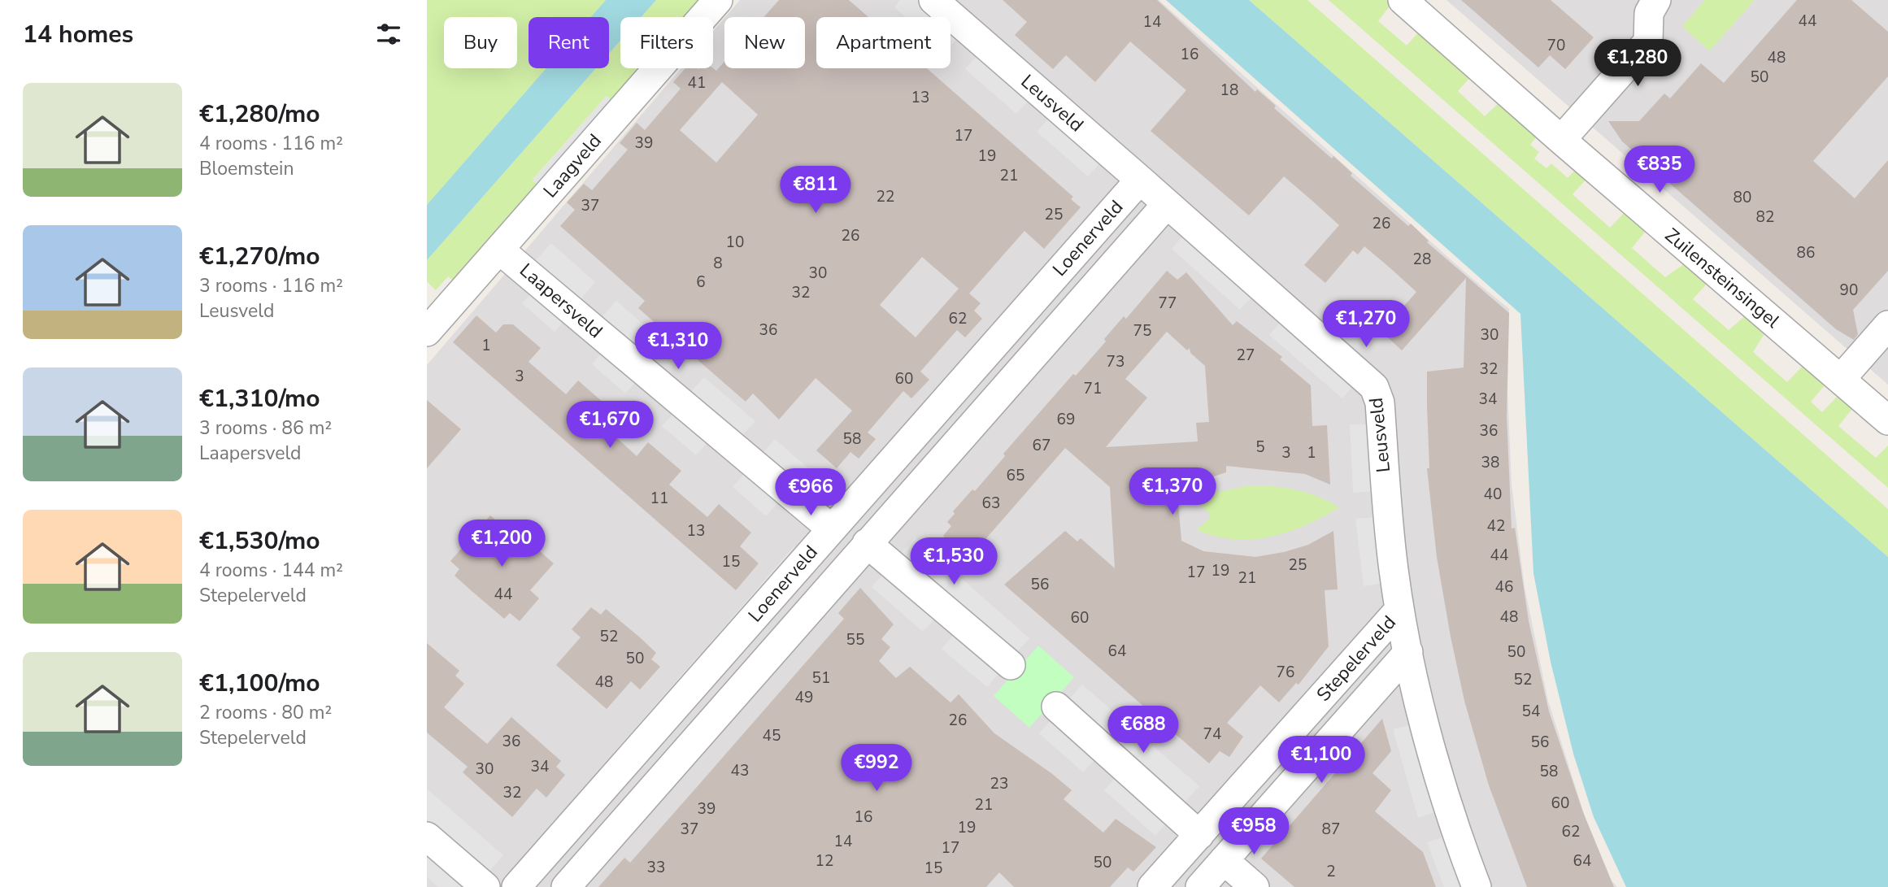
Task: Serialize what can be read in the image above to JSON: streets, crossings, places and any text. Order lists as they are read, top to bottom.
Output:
{
  "streets": {
    "street": [
      "Leusveld",
      "Laagveld",
      "Loenerveld",
      "Zuilensteinsingel",
      "Laapersveld",
      "Stepelerveld"
    ]
  },
  "crossings": [
    ["Leusveld", "Loenerveld"],
    ["Leusveld", "Stepelerveld"],
    ["Laagveld", "Laapersveld"],
    ["Loenerveld", "Laapersveld"]
  ],
  "house_numbers": [
    "44",
    "14",
    "70",
    "16",
    "48",
    "50",
    "41",
    "18",
    "13",
    "17",
    "39",
    "19",
    "21",
    "22",
    "80",
    "37",
    "25",
    "82",
    "26",
    "26",
    "10",
    "86",
    "28",
    "8",
    "30",
    "6",
    "90",
    "32",
    "77",
    "62",
    "36",
    "75",
    "30",
    "1",
    "27",
    "73",
    "32",
    "3",
    "60",
    "71",
    "34",
    "69",
    "36",
    "58",
    "67",
    "5",
    "3",
    "1",
    "38",
    "65",
    "40",
    "11",
    "63",
    "42",
    "13",
    "44",
    "15",
    "25",
    "19",
    "17",
    "21",
    "56",
    "46",
    "44",
    "48",
    "60",
    "52",
    "55",
    "64",
    "50",
    "50",
    "76",
    "51",
    "52",
    "48",
    "49",
    "54",
    "26",
    "74",
    "45",
    "36",
    "56",
    "34",
    "30",
    "43",
    "58",
    "23",
    "32",
    "60",
    "21",
    "39",
    "16",
    "19",
    "37",
    "87",
    "62",
    "14",
    "17",
    "12",
    "64",
    "50",
    "33",
    "15",
    "2"
  ],
  "page": {
    "heading": "14 homes",
    "chip": [
      "Buy",
      "Rent",
      "Filters",
      "New",
      "Apartment"
    ],
    "price": [
      "€1,280",
      "€835",
      "€811",
      "€1,270",
      "€1,310",
      "€1,670",
      "€1,370",
      "€966",
      "€1,200",
      "€1,530",
      "€688",
      "€1,100",
      "€992",
      "€958"
    ],
    "list": [
      {
        "name": "€1,280/mo",
        "note": "4 rooms · 116 m² · Bloemstein"
      },
      {
        "name": "€1,270/mo",
        "note": "3 rooms · 116 m² · Leusveld"
      },
      {
        "name": "€1,310/mo",
        "note": "3 rooms · 86 m² · Laapersveld"
      },
      {
        "name": "€1,530/mo",
        "note": "4 rooms · 144 m² · Stepelerveld"
      },
      {
        "name": "€1,100/mo",
        "note": "2 rooms · 80 m² · Stepelerveld"
      }
    ]
  }
}
